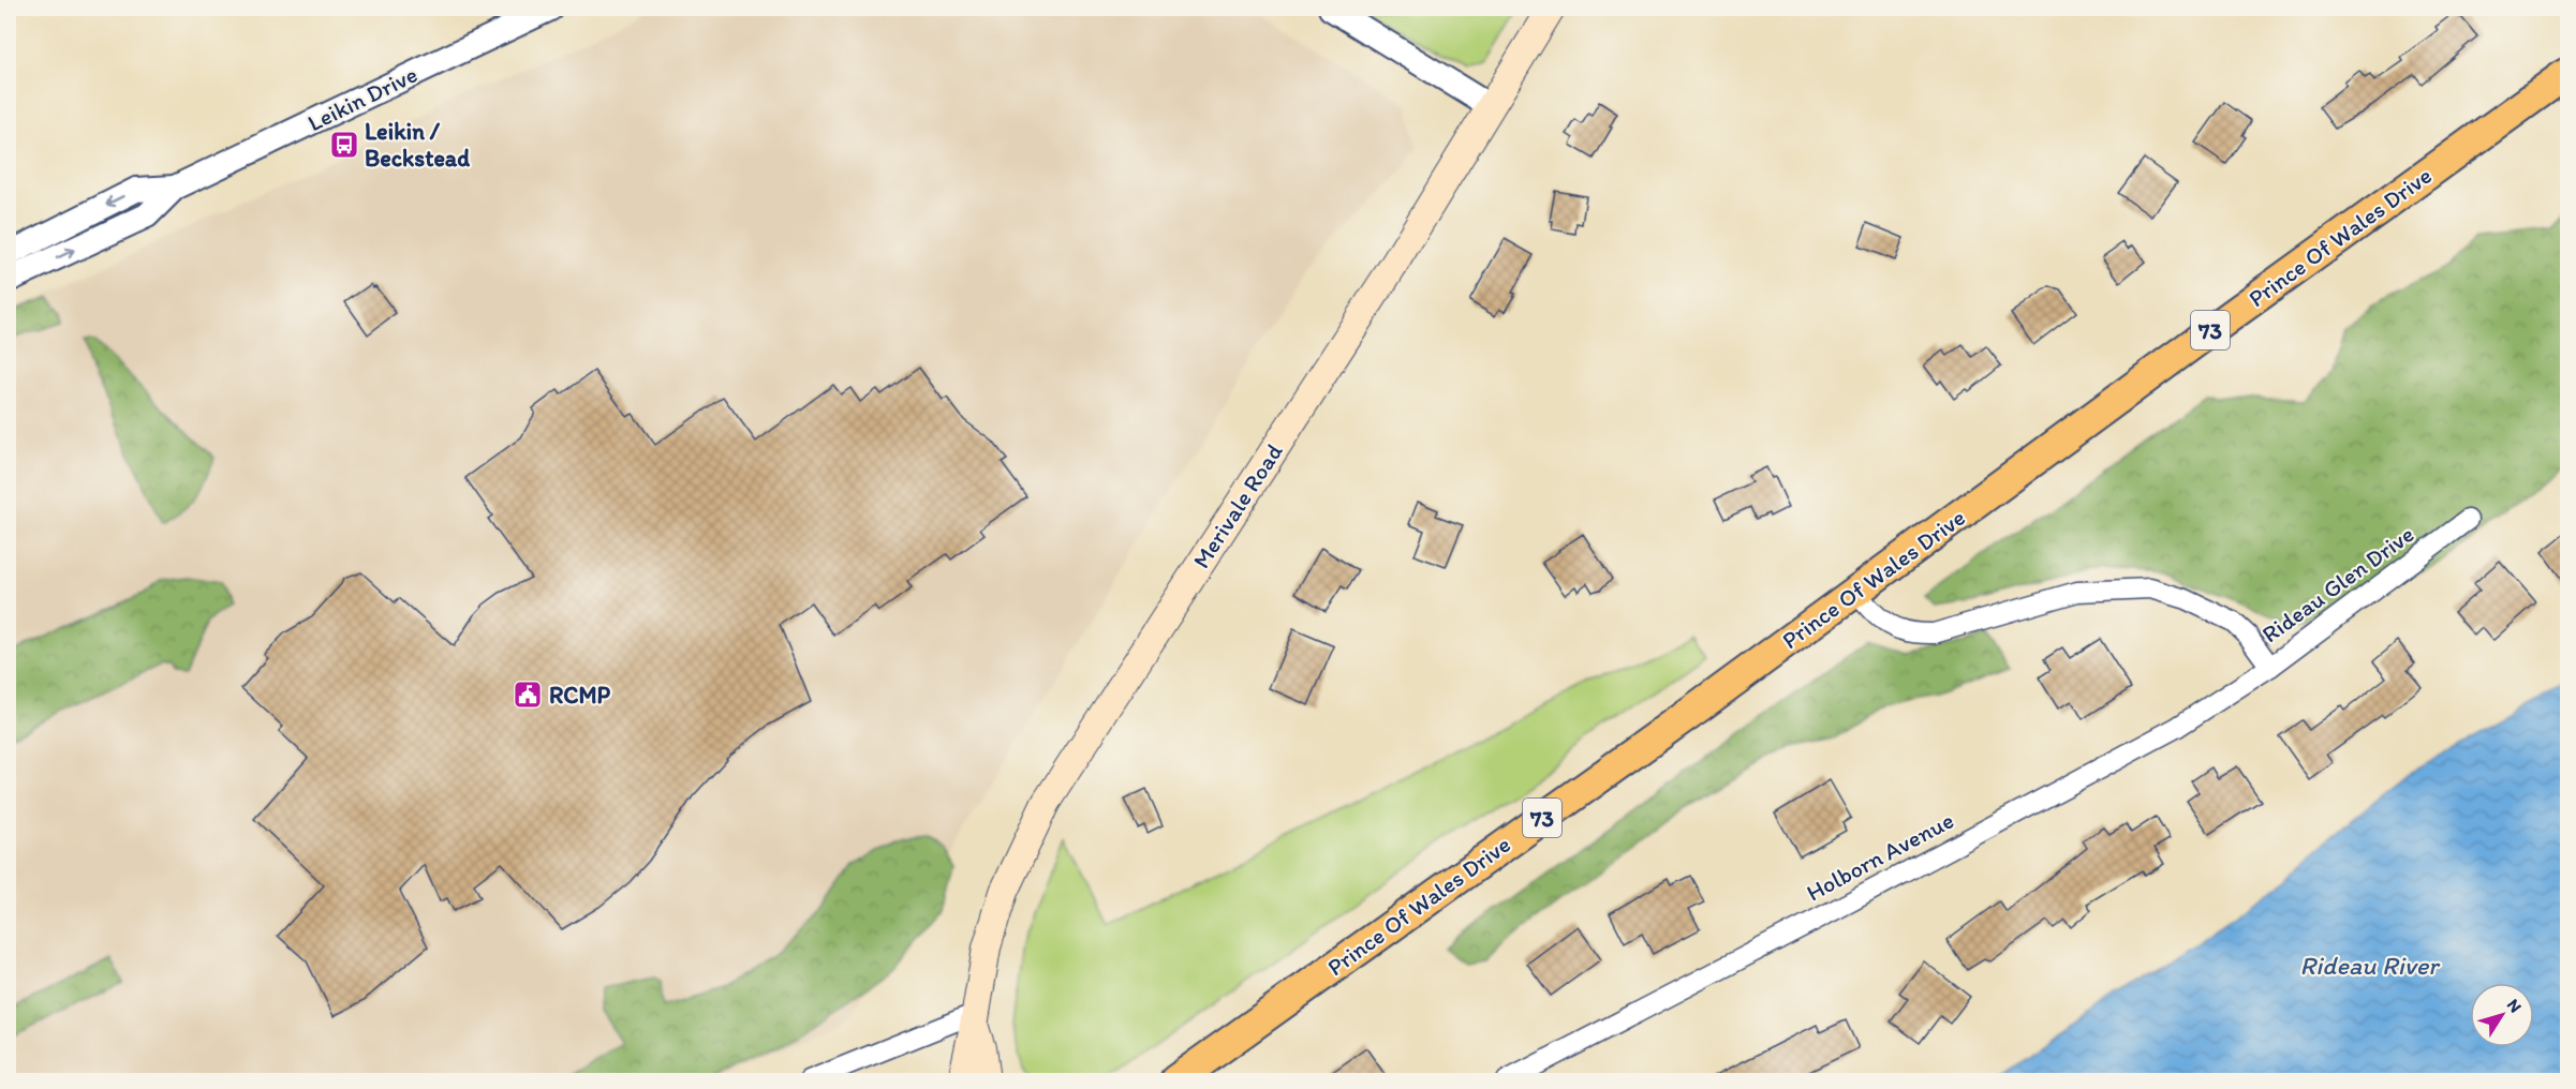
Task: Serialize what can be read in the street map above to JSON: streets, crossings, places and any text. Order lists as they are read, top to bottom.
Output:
{
  "streets": {
    "main road": ["Prince Of Wales Drive", "73", "Merivale Road"],
    "street": ["Leikin Drive", "Rideau Glen Drive", "Holborn Avenue"]
  },
  "crossings": [
    ["Prince Of Wales Drive", "Rideau Glen Drive"],
    ["Rideau Glen Drive", "Holborn Avenue"]
  ],
  "water": ["Rideau River"],
  "places": {
    "bus stop": ["Leikin / Beckstead"],
    "public building": ["RCMP"]
  },
  "north": "top right"
}
